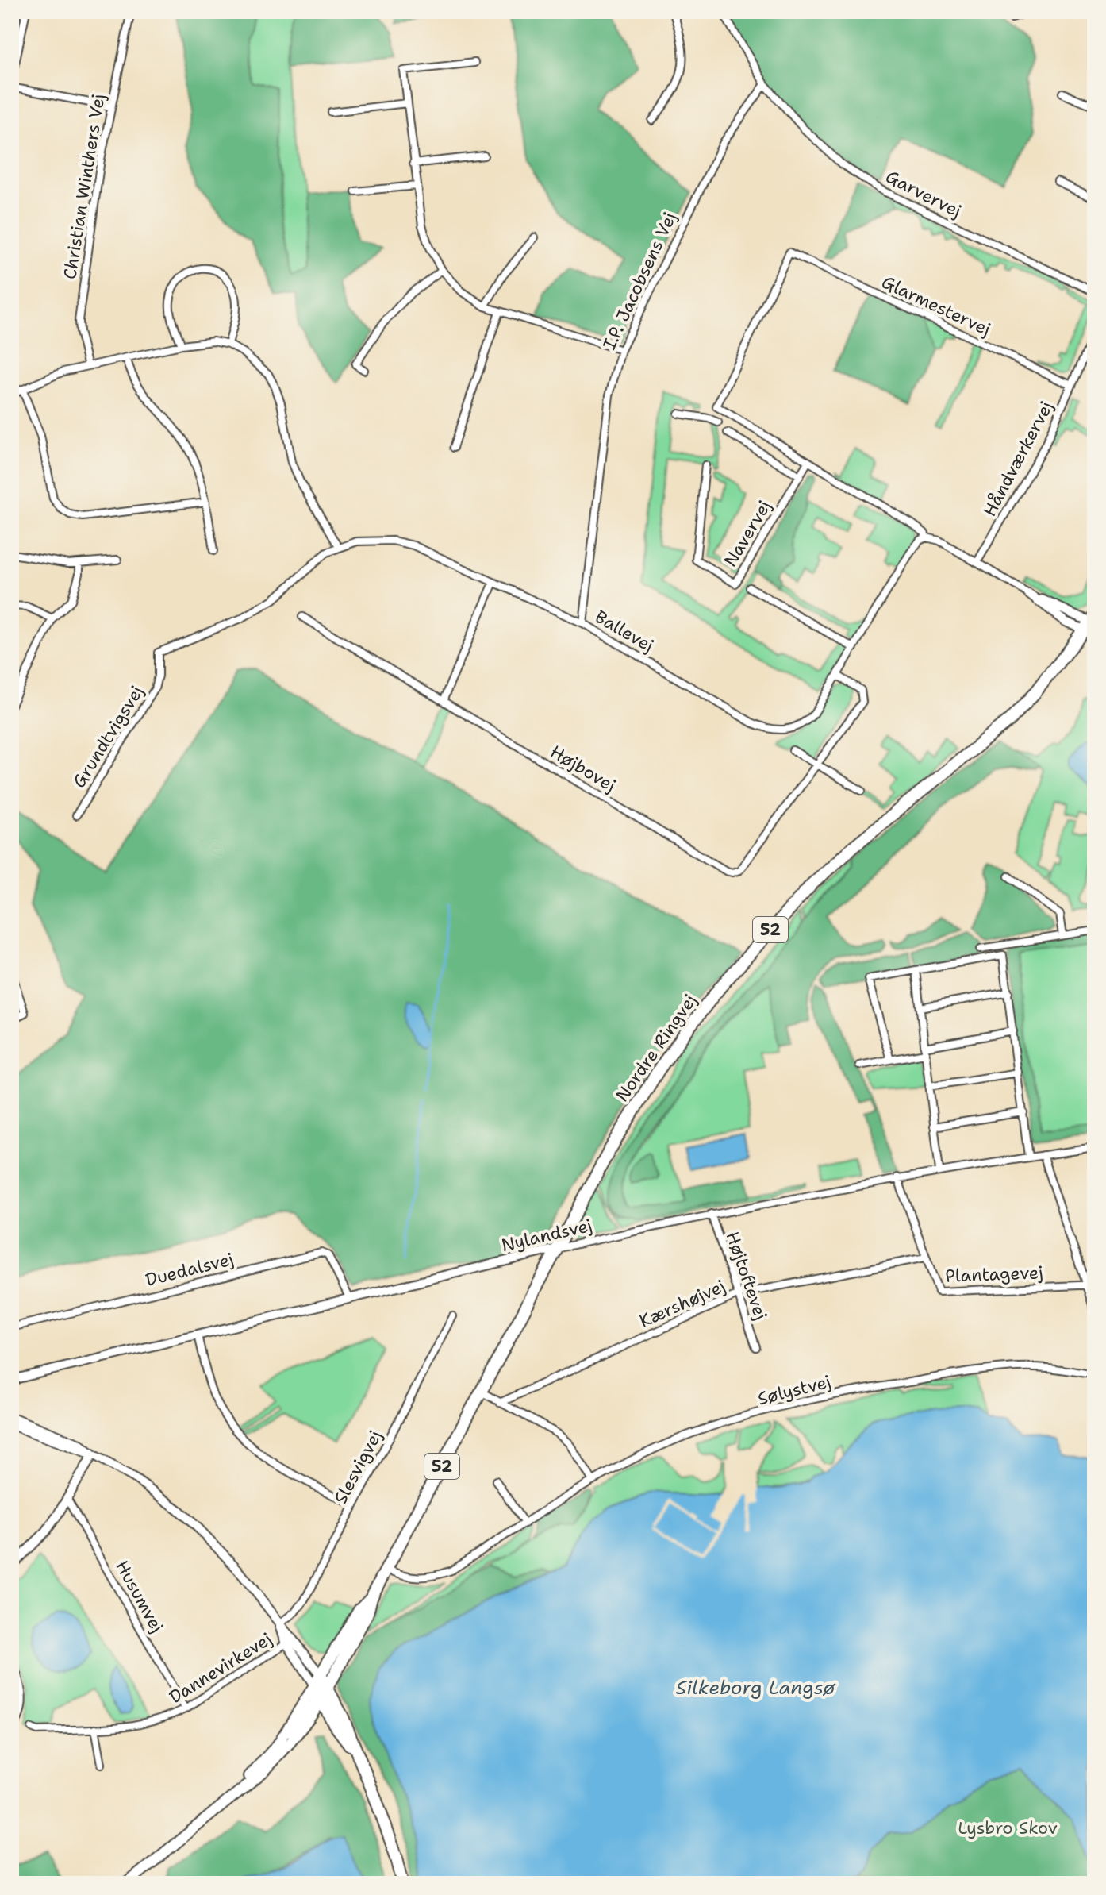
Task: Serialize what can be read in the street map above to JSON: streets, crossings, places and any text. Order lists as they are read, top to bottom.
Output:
{
  "streets": {
    "main road": ["52", "Nordre Ringvej"],
    "street": [
      "Christian Winthers Vej",
      "Garvervej",
      "I.P. Jacobsens Vej",
      "Glarmestervej",
      "Håndværkervej",
      "Navervej",
      "Ballevej",
      "Grundtvigsvej",
      "Højbovej",
      "Nylandsvej",
      "Duedalsvej",
      "Plantagevej",
      "Højtoftevej",
      "Kærshøjvej",
      "Sølystvej",
      "Slesvigvej",
      "Husumvej",
      "Dannevirkevej"
    ]
  },
  "crossings": [
    ["Garvervej", "I.P. Jacobsens Vej"],
    ["I.P. Jacobsens Vej", "Ballevej"],
    ["Glarmestervej", "Håndværkervej"],
    ["Ballevej", "Grundtvigsvej"],
    ["Ballevej", "Højbovej"],
    ["Nordre Ringvej", "Nylandsvej"],
    ["Nordre Ringvej", "Sølystvej"],
    ["Nylandsvej", "Duedalsvej"],
    ["Nylandsvej", "Plantagevej"],
    ["Nylandsvej", "Højtoftevej"],
    ["Plantagevej", "Kærshøjvej"],
    ["Højtoftevej", "Kærshøjvej"],
    ["Husumvej", "Dannevirkevej"]
  ],
  "water": ["Silkeborg Langsø"],
  "parks": ["Lysbro Skov"]
}
